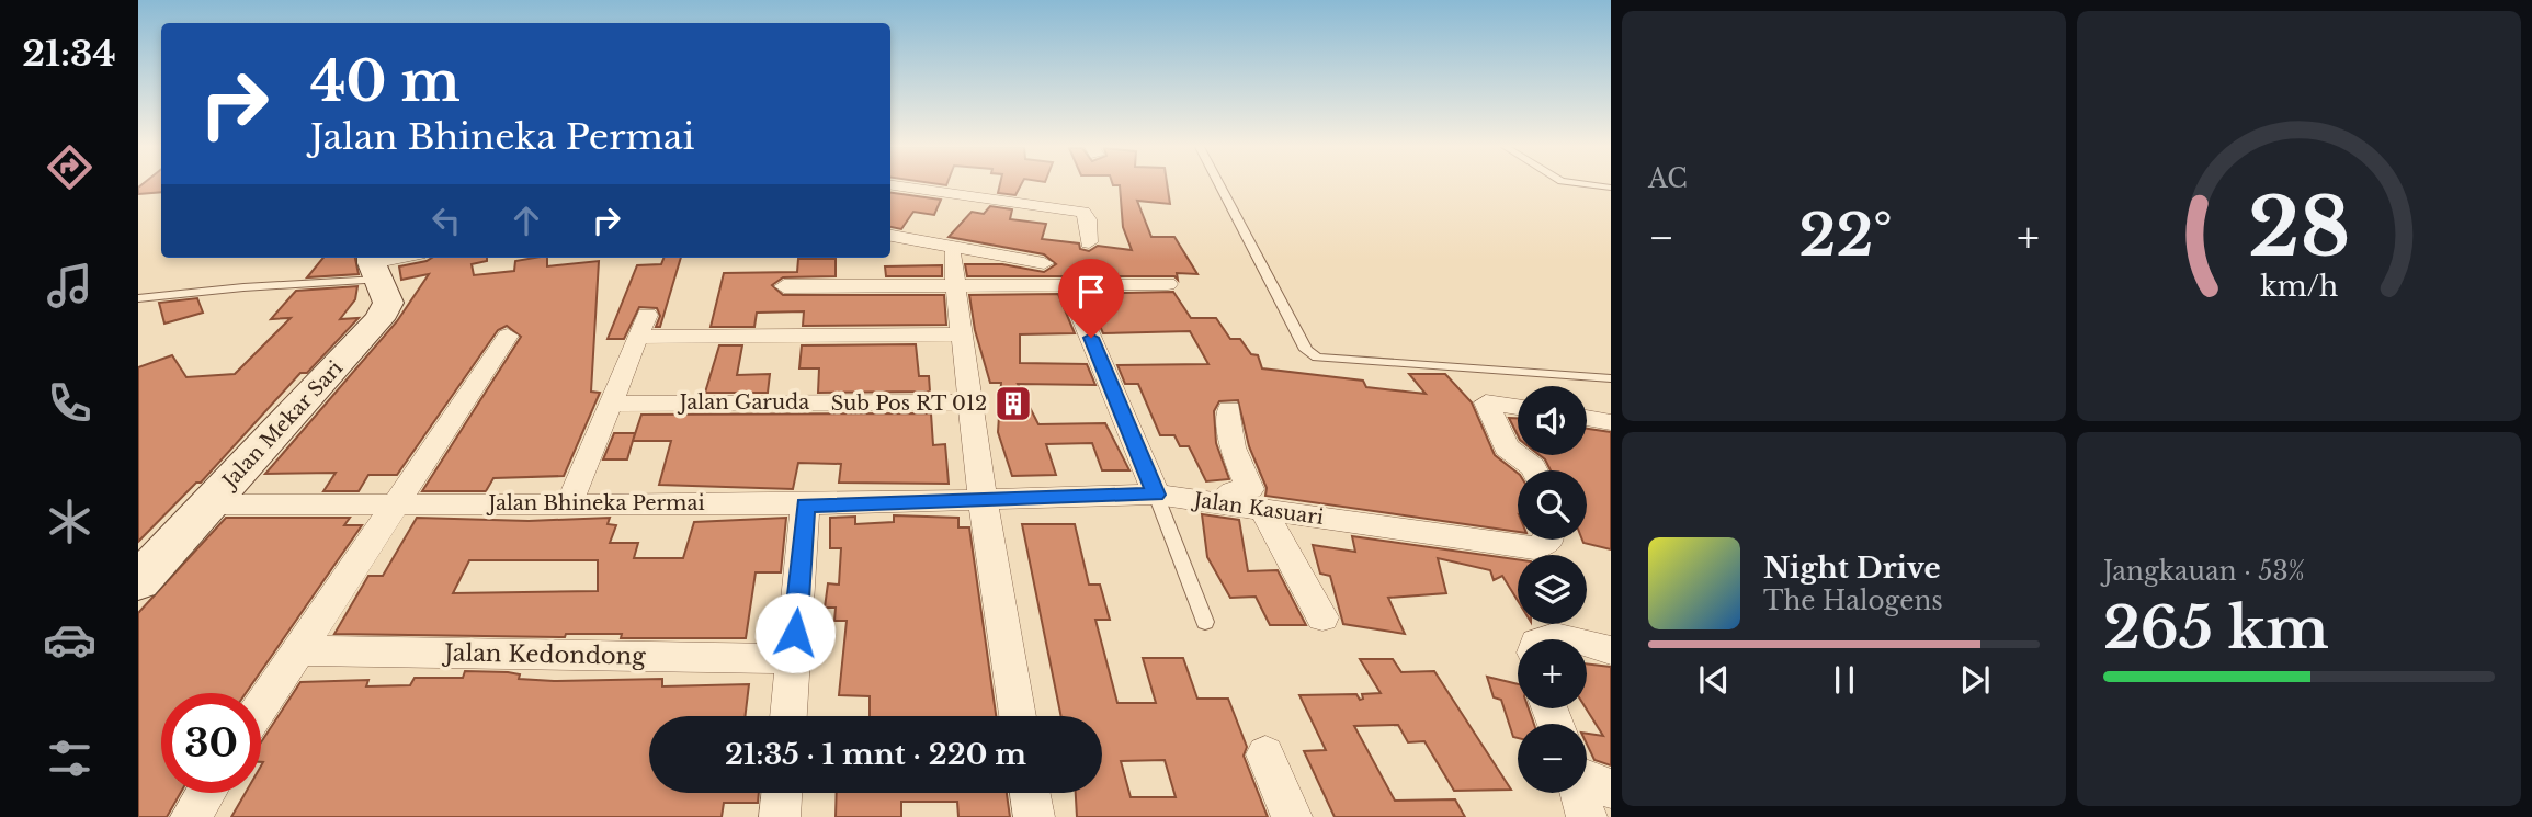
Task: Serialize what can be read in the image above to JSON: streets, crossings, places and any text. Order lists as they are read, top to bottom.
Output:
{
  "streets": {
    "main road": ["Jalan Mekar Sari"],
    "street": [
      "Jalan Garuda",
      "Jalan Bhineka Permai",
      "Jalan Kasuari",
      "Jalan Kedondong"
    ]
  },
  "crossings": [
    ["Jalan Mekar Sari", "Jalan Bhineka Permai"],
    ["Jalan Bhineka Permai", "Jalan Kasuari"]
  ],
  "places": {
    "building": ["Sub Pos RT 012"]
  },
  "page": {
    "tabs": "21:34",
    "tile": [
      "AC",
      ["Jangkauan · 53%", "265 km"]
    ],
    "turn": ["40 m", "Jalan Bhineka Permai"],
    "heat": ["−", "22°", "+"],
    "map_buttons": ["+", "−"],
    "song": ["Night Drive", "The Halogens"],
    "limit": "30",
    "trip": "21:35 · 1 mnt · 220 m",
    "gauge": ["28", "km/h"]
  }
}
